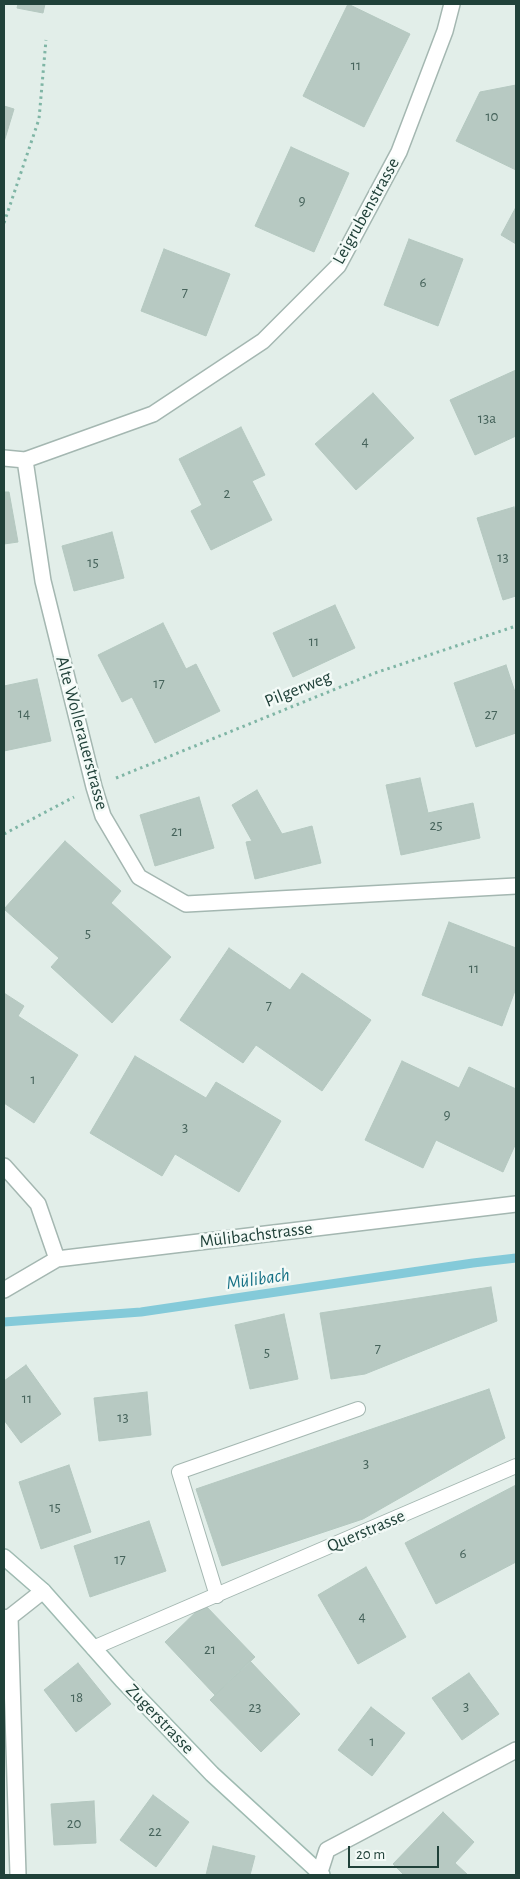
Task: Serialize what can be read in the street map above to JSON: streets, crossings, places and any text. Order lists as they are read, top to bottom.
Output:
{
  "streets": {
    "street": [
      "Leigrubenstrasse",
      "Alte Wollerauerstrasse",
      "Mülibachstrasse",
      "Zugerstrasse"
    ],
    "lane": ["Querstrasse"],
    "path": ["Pilgerweg"]
  },
  "crossings": [
    ["Leigrubenstrasse", "Alte Wollerauerstrasse"],
    ["Pilgerweg", "Alte Wollerauerstrasse"],
    ["Querstrasse", "Zugerstrasse"]
  ],
  "water": ["Mülibach"],
  "house_numbers": [
    "11",
    "10",
    "9",
    "6",
    "7",
    "13a",
    "4",
    "2",
    "13",
    "15",
    "11",
    "17",
    "14",
    "27",
    "25",
    "21",
    "5",
    "11",
    "7",
    "1",
    "9",
    "3",
    "7",
    "5",
    "11",
    "13",
    "3",
    "15",
    "6",
    "17",
    "4",
    "21",
    "18",
    "3",
    "23",
    "1",
    "20",
    "22"
  ],
  "scale_bar": "20 m"
}
